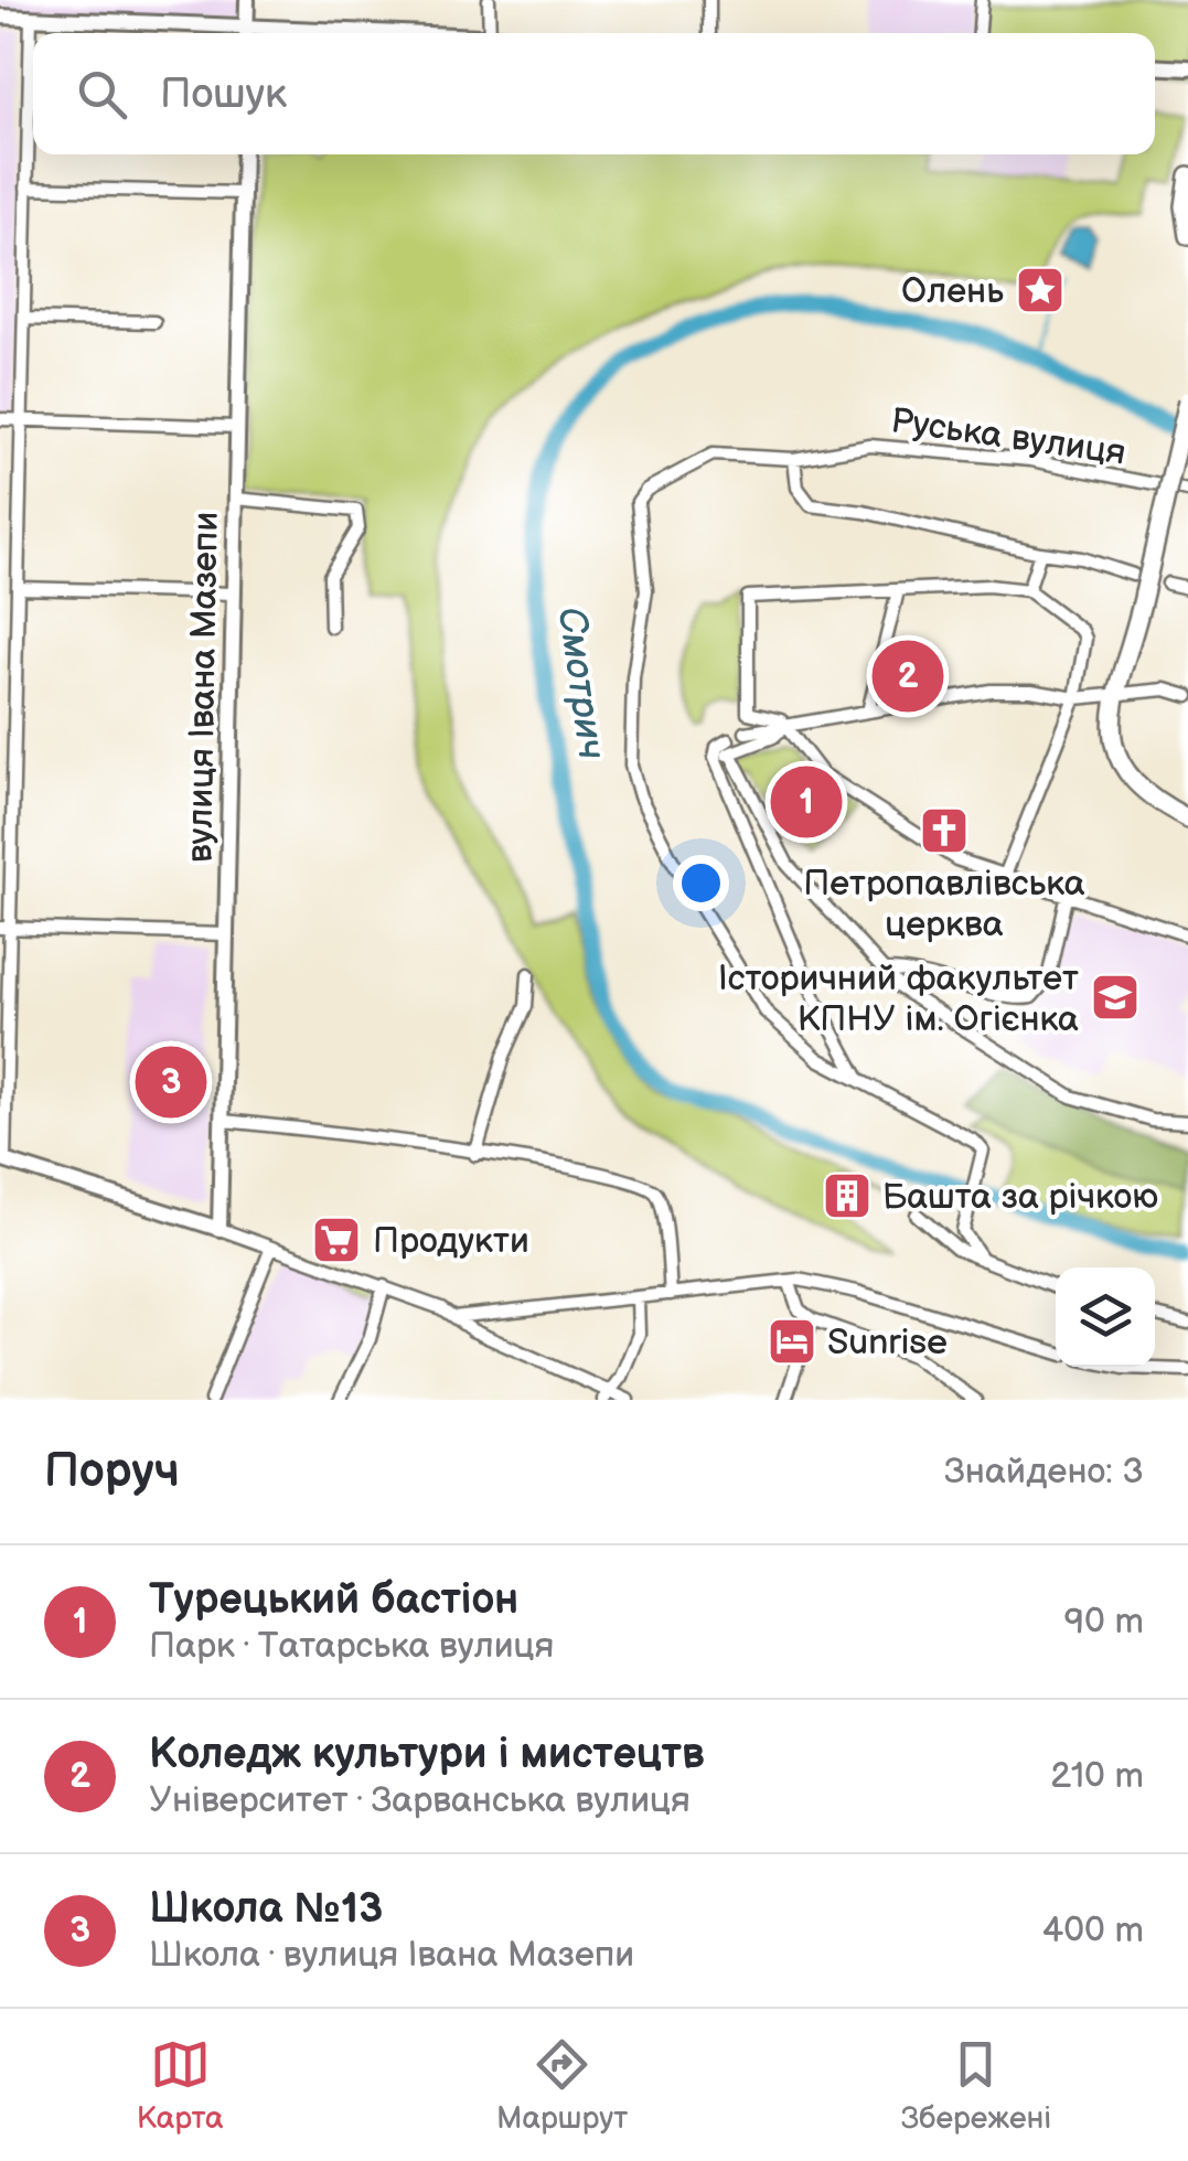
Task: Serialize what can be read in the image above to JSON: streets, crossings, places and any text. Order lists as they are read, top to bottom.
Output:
{
  "streets": {
    "street": ["Руська вулиця", "вулиця Івана Мазепи"]
  },
  "water": ["Смотрич"],
  "places": {
    "place": ["Олень"],
    "church": ["Петропавлівська церква"],
    "school or university": ["Історичний факультет КПНУ ім. Огієнка"],
    "building": ["Башта за річкою"],
    "supermarket": ["Продукти"],
    "hotel": ["Sunrise"]
  },
  "page": {
    "search": "Пошук",
    "pins": ["2", "1", "3"],
    "heading": ["Поруч", "Знайдено: 3"],
    "list": [
      {
        "mark": "1",
        "name": "Турецький бастіон",
        "note": "Парк · Татарська вулиця",
        "value": "90 m"
      },
      {
        "mark": "2",
        "name": "Коледж культури і мистецтв",
        "note": "Університет · Зарванська вулиця",
        "value": "210 m"
      },
      {
        "mark": "3",
        "name": "Школа №13",
        "note": "Школа · вулиця Івана Мазепи",
        "value": "400 m"
      }
    ],
    "nav": ["Карта", "Маршрут", "Збережені"]
  }
}
